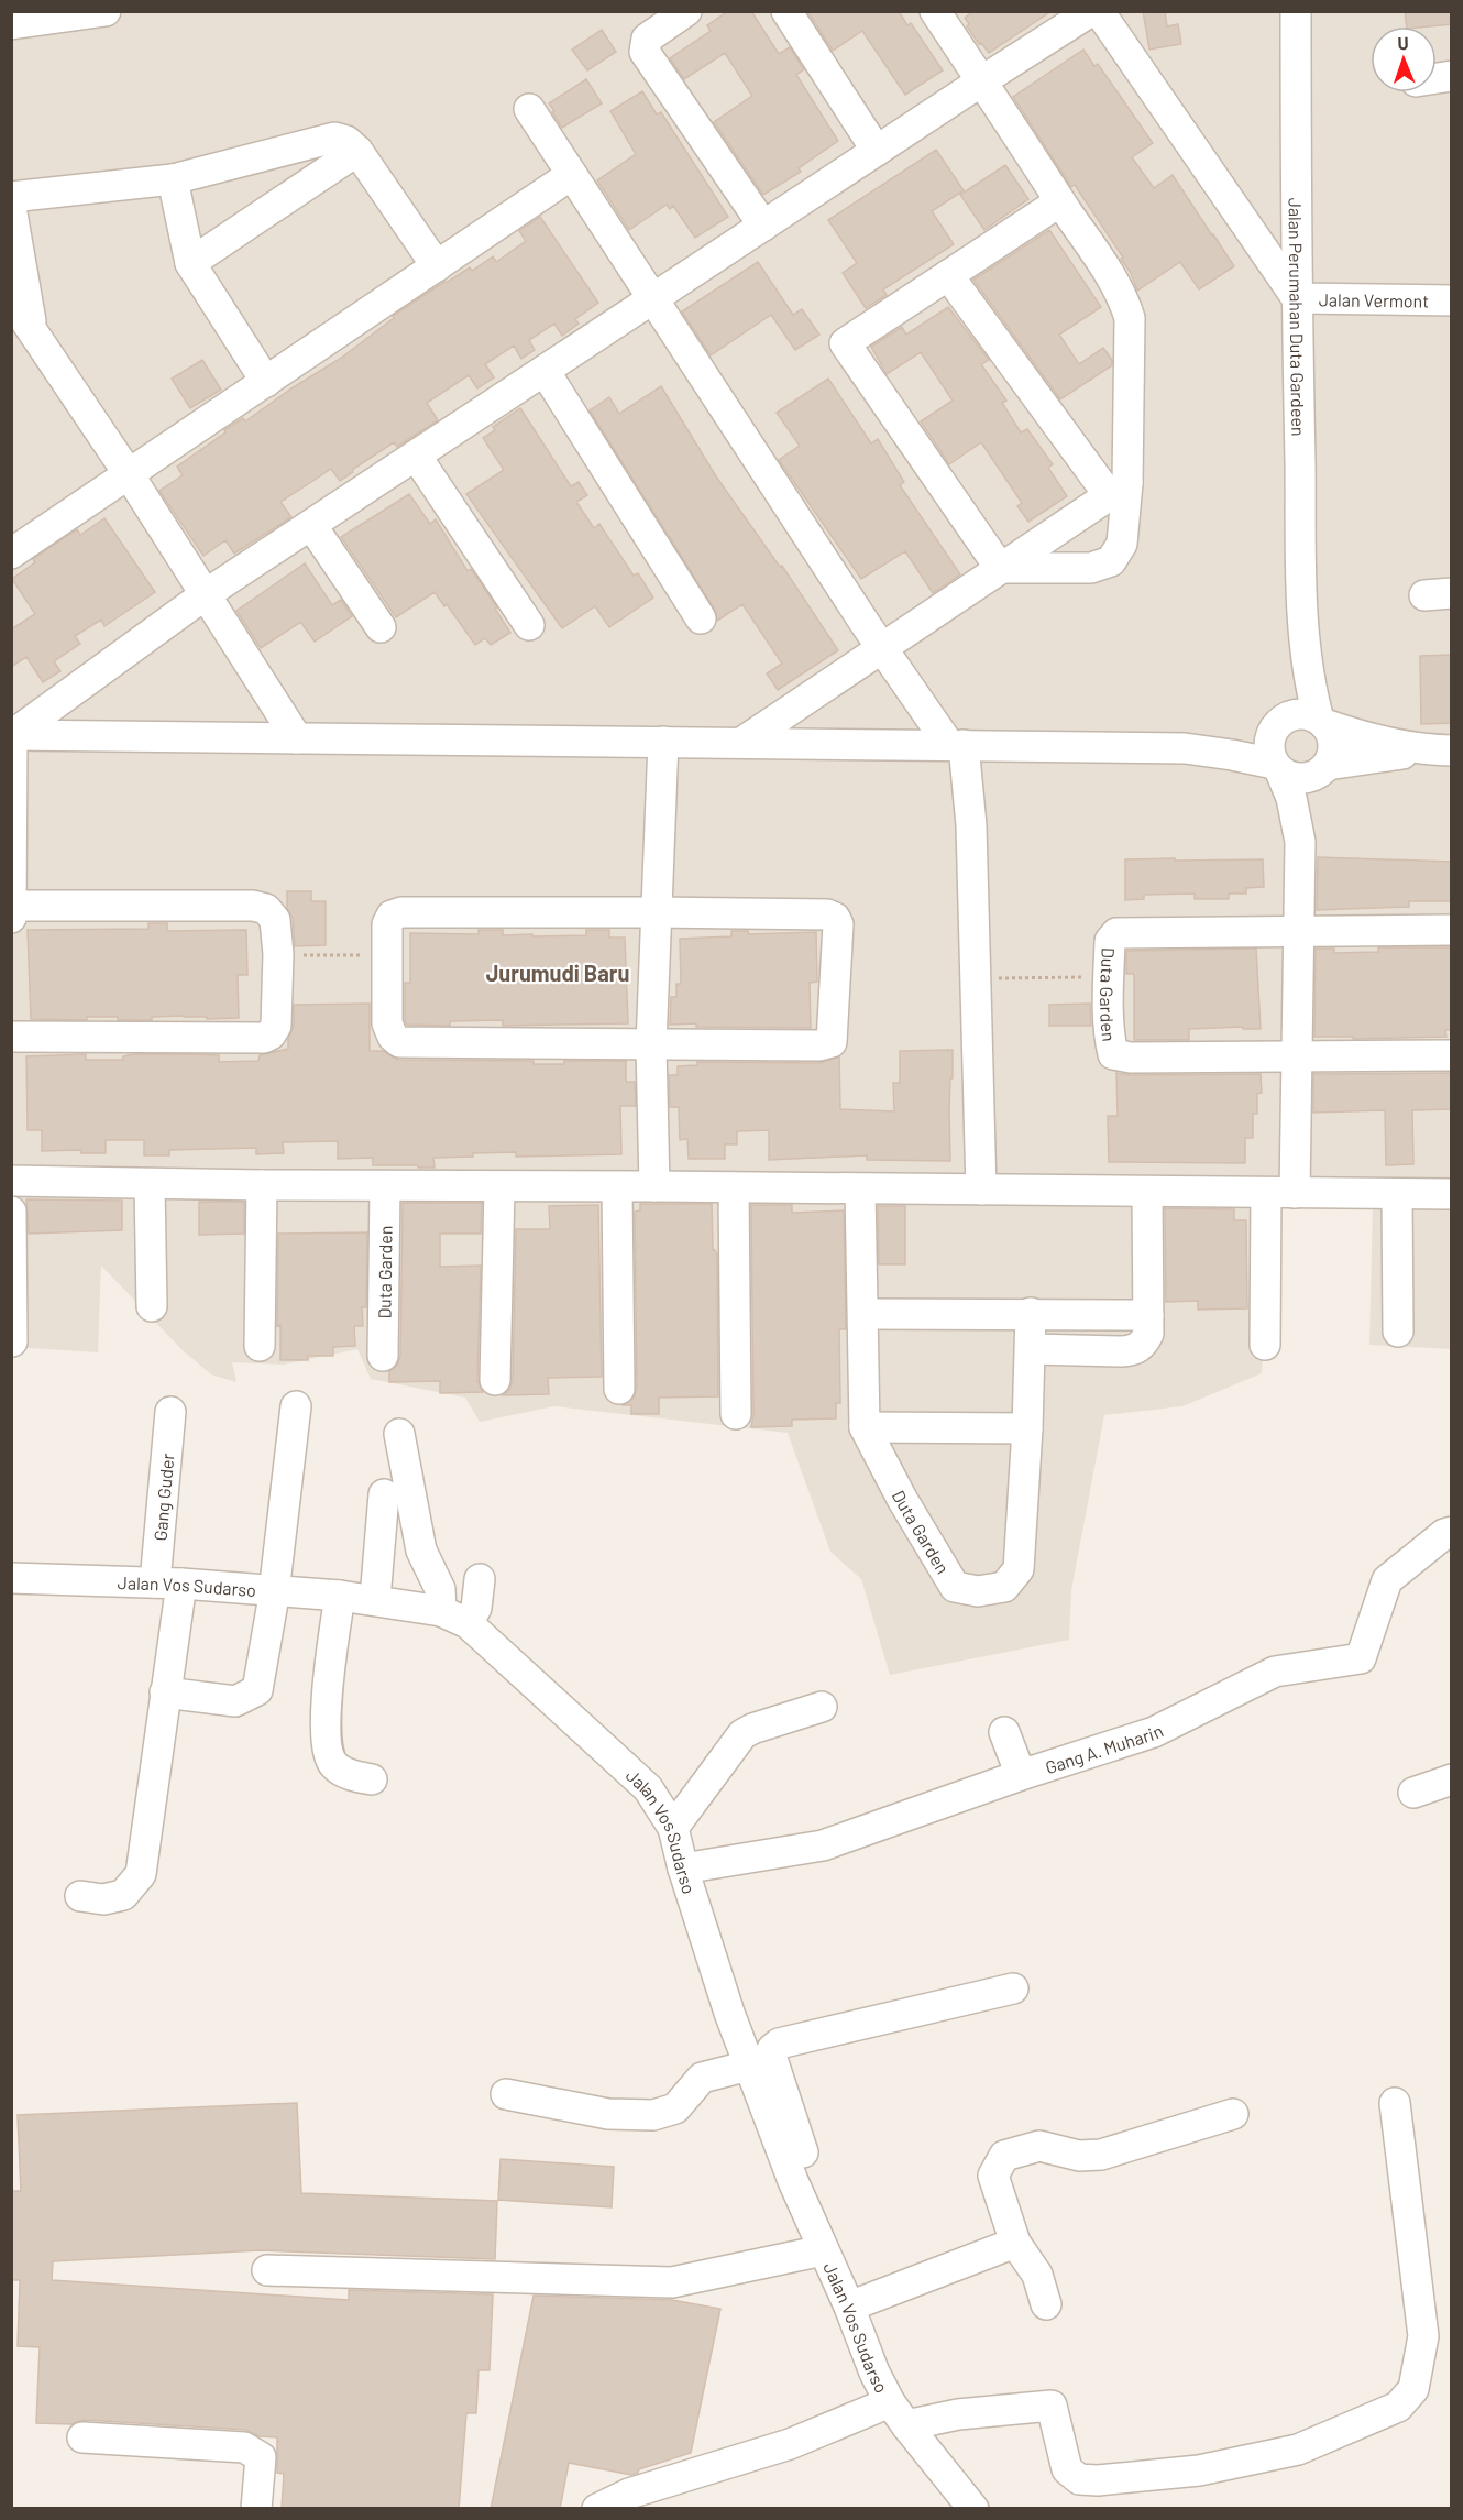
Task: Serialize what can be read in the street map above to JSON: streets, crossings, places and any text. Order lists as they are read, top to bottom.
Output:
{
  "streets": {
    "street": [
      "Jalan Vermont",
      "Jalan Perumahan Duta Gardeen",
      "Duta Garden",
      "Gang Guder",
      "Jalan Vos Sudarso",
      "Gang A. Muharin"
    ]
  },
  "crossings": [
    ["Jalan Vermont", "Jalan Perumahan Duta Gardeen"],
    ["Gang Guder", "Jalan Vos Sudarso"],
    ["Jalan Vos Sudarso", "Gang A. Muharin"]
  ],
  "districts": ["Jurumudi Baru"],
  "north": "top"
}
